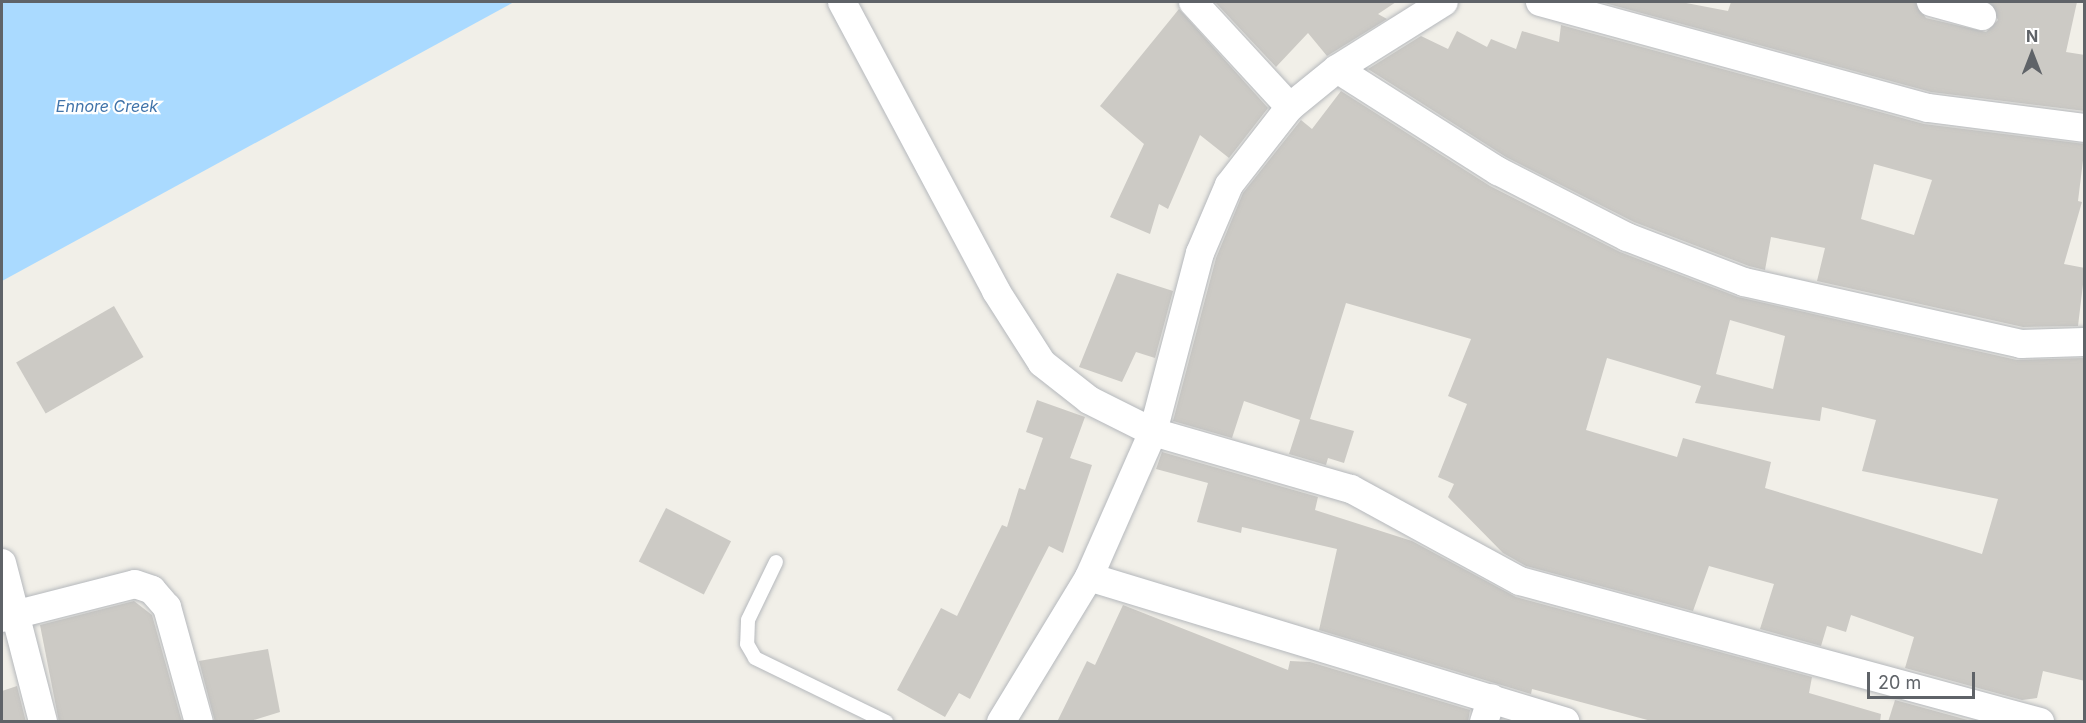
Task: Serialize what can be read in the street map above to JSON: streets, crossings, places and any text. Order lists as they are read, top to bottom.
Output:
{
  "water": ["Ennore Creek"],
  "scale_bar": "20 m",
  "north": "top"
}
